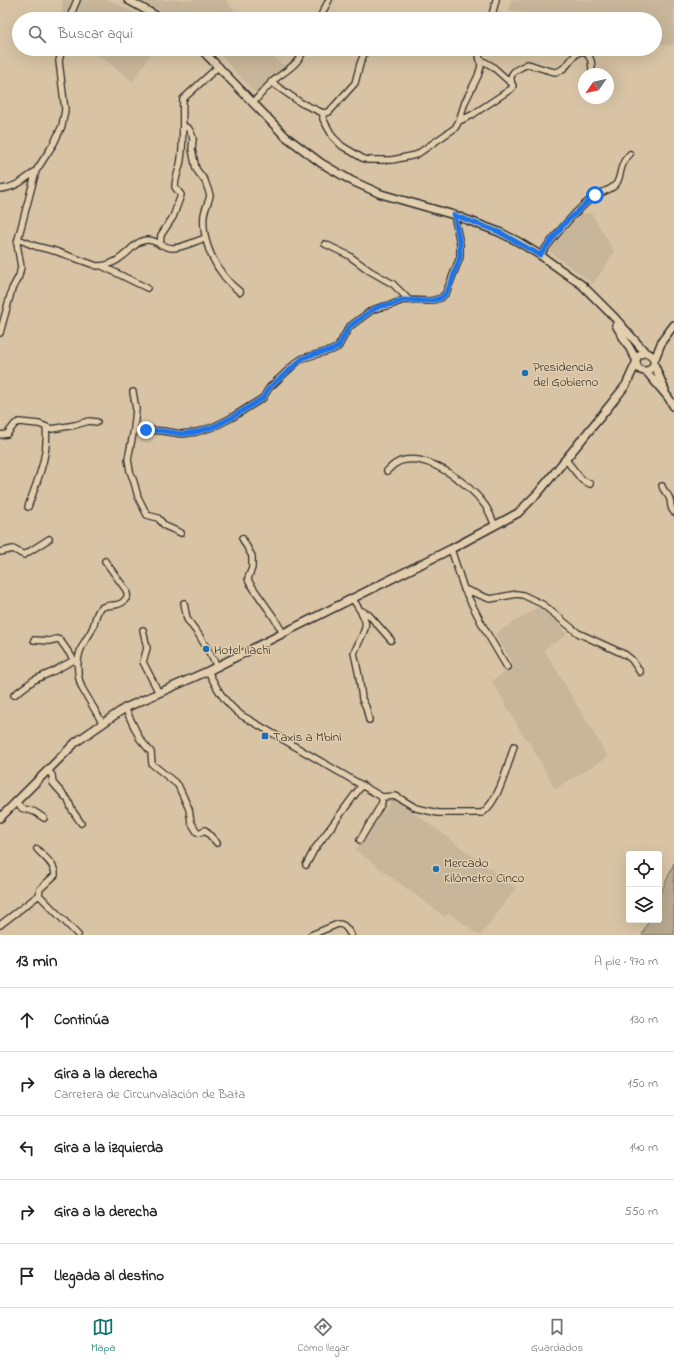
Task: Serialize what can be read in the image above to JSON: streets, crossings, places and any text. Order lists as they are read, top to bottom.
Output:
{
  "places": {
    "other": ["Presidencia del Gobierno", "Hotel Ilachi", "Mercado Kilómetro Cinco"],
    "transit": ["Taxis a Mbini"]
  },
  "north": "bottom left",
  "page": {
    "search": "Buscar aquí",
    "heading": ["13 min", "A pie · 970 m"],
    "list": [
      ["Continúa", "130 m"],
      ["Gira a la derecha", "Carretera de Circunvalación de Bata", "150 m"],
      ["Gira a la izquierda", "140 m"],
      ["Gira a la derecha", "550 m"],
      "Llegada al destino"
    ],
    "nav": ["Mapa", "Cómo llegar", "Guardados"]
  }
}
